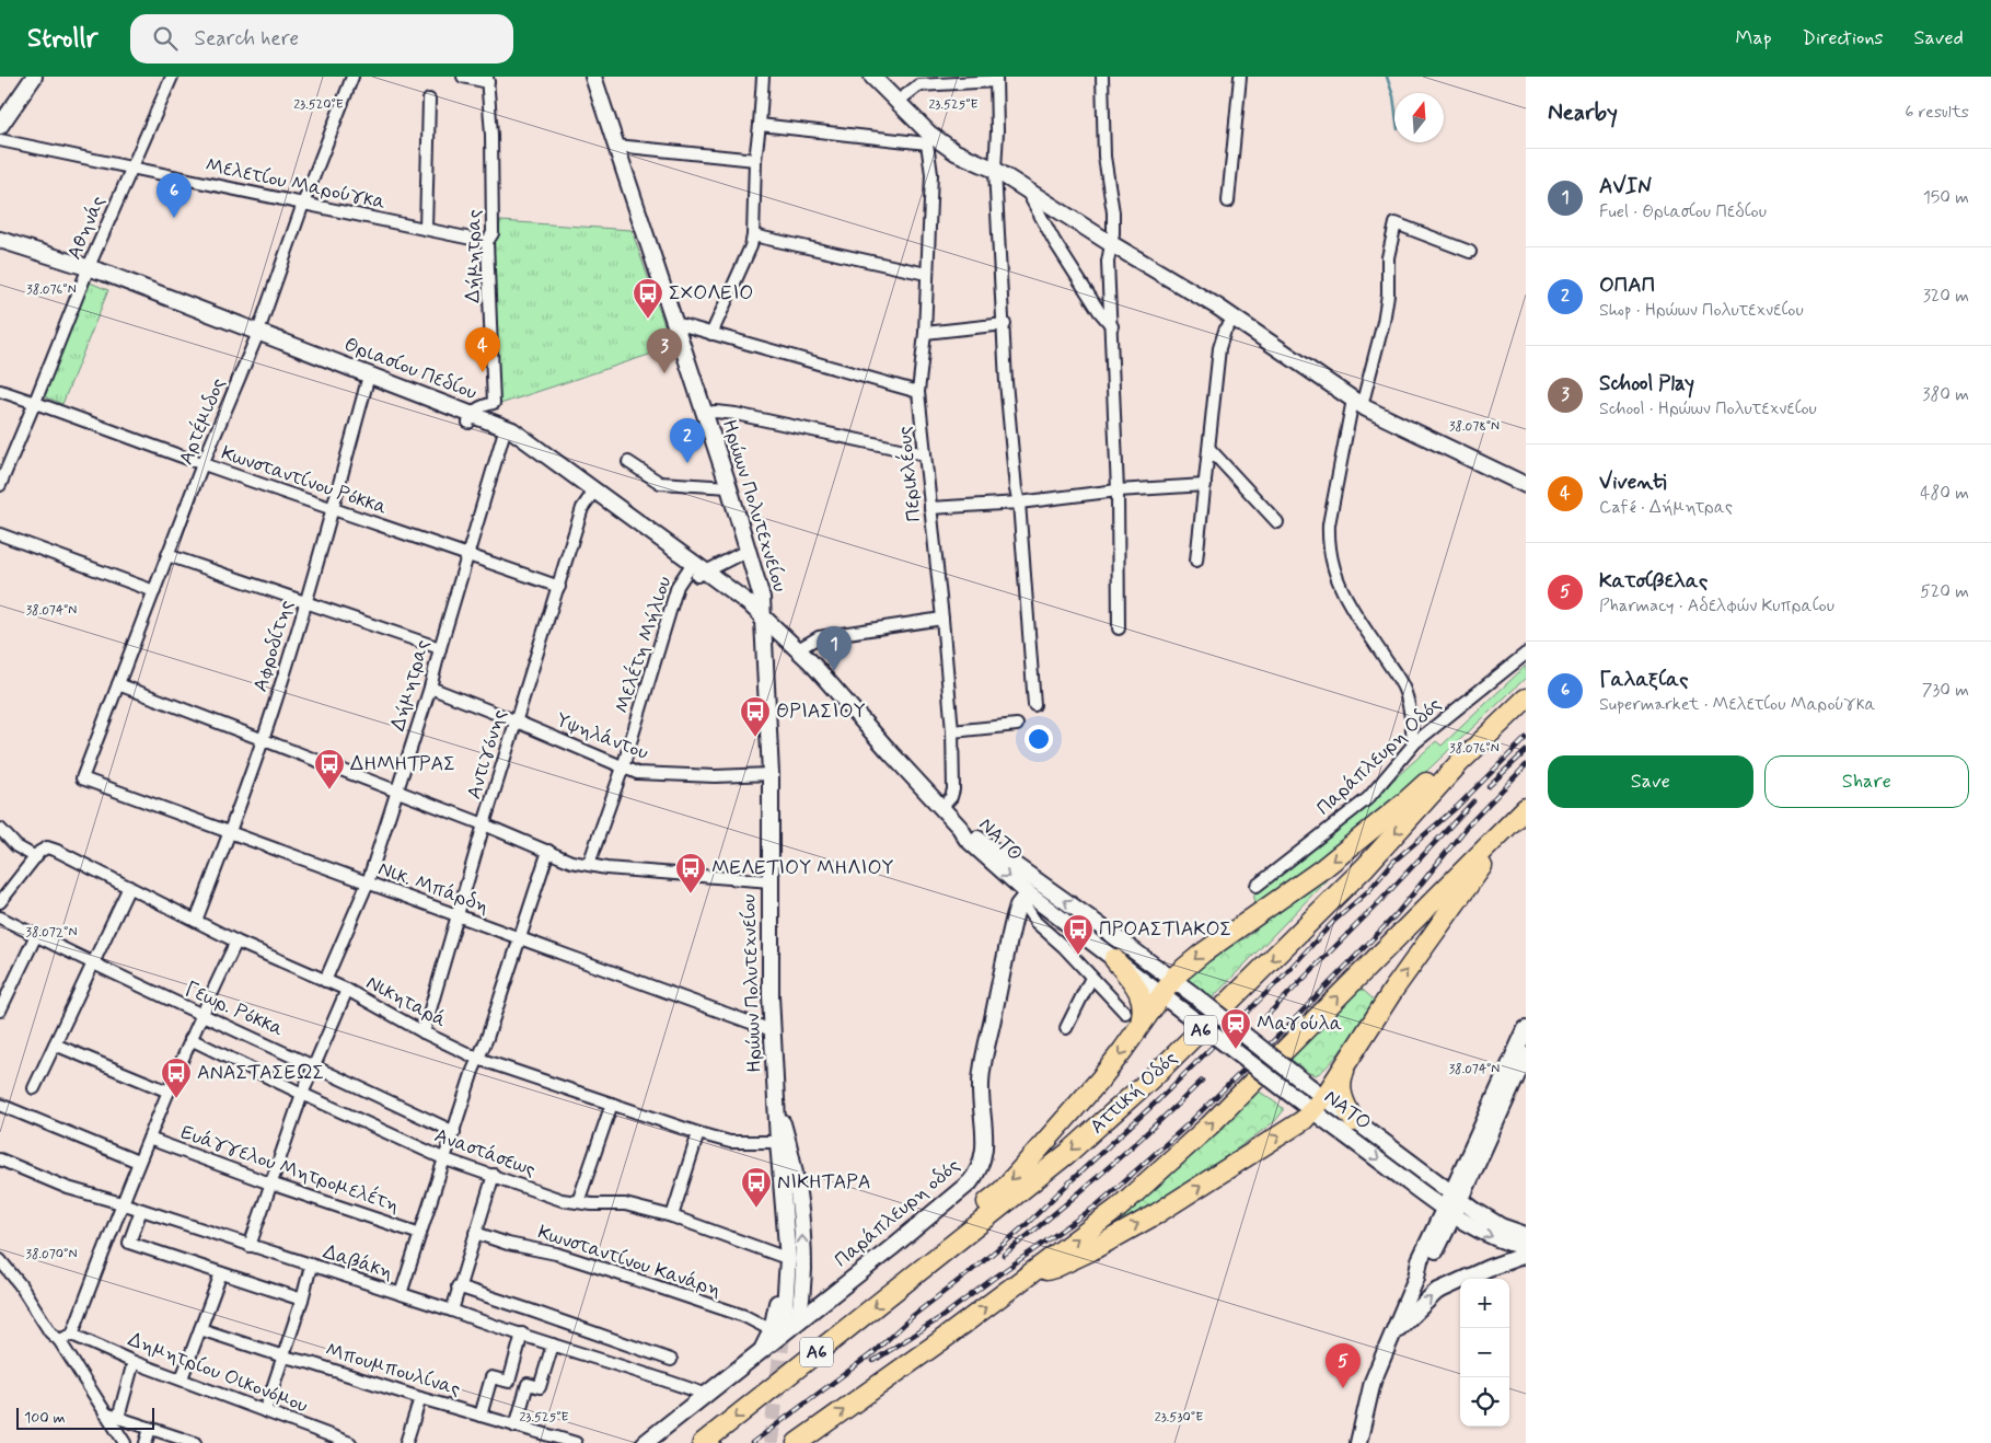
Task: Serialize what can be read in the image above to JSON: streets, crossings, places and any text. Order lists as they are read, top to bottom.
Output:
{
  "streets": {
    "highway": ["Α6", "Αττική Οδός"],
    "main road": [
      "Θριασίου Πεδίου",
      "Ηρώων Πολυτεχνείου",
      "ΝΑΤΟ",
      "Παράπλευρη οδός"
    ],
    "street": [
      "Μελετίου Μαρούγκα",
      "Αθηνάς",
      "Δήμητρας",
      "Αρτέμιδος",
      "Περικλέους",
      "Κωνσταντίνου Ρόκκα",
      "Μελέτη Μήλιου",
      "Αφροδίτης",
      "Υψηλάντου",
      "Αντιγόνης",
      "Παράπλευρη Οδός",
      "Νικ. Μπάρδη",
      "Νικηταρά",
      "Γεωρ. Ρόκκα",
      "Αναστάσεως",
      "Ευάγγελου Μητρομελέτη",
      "Κωνσταντίνου Κανάρη",
      "Δαβάκη",
      "Μπουμπουλίνας",
      "Δημητρίου Οικονόμου"
    ]
  },
  "crossings": [
    ["Μελετίου Μαρούγκα", "Αθηνάς"],
    ["Μελετίου Μαρούγκα", "Δήμητρας"],
    ["Μελετίου Μαρούγκα", "Αρτέμιδος"],
    ["Αθηνάς", "Θριασίου Πεδίου"],
    ["Αθηνάς", "Κωνσταντίνου Ρόκκα"],
    ["Δήμητρας", "Θριασίου Πεδίου"],
    ["Δήμητρας", "Κωνσταντίνου Ρόκκα"],
    ["Δήμητρας", "Υψηλάντου"],
    ["Δήμητρας", "Νικ. Μπάρδη"],
    ["Δήμητρας", "Νικηταρά"],
    ["Θριασίου Πεδίου", "Αρτέμιδος"],
    ["Θριασίου Πεδίου", "Περικλέους"],
    ["Θριασίου Πεδίου", "Ηρώων Πολυτεχνείου"],
    ["Θριασίου Πεδίου", "Μελέτη Μήλιου"],
    ["Θριασίου Πεδίου", "Αφροδίτης"],
    ["Θριασίου Πεδίου", "Αντιγόνης"],
    ["Θριασίου Πεδίου", "ΝΑΤΟ"],
    ["Αρτέμιδος", "Κωνσταντίνου Ρόκκα"],
    ["Αρτέμιδος", "Νικ. Μπάρδη"],
    ["Κωνσταντίνου Ρόκκα", "Αφροδίτης"],
    ["Κωνσταντίνου Ρόκκα", "Αντιγόνης"],
    ["Ηρώων Πολυτεχνείου", "Υψηλάντου"],
    ["Ηρώων Πολυτεχνείου", "Νικ. Μπάρδη"],
    ["Ηρώων Πολυτεχνείου", "Νικηταρά"],
    ["Ηρώων Πολυτεχνείου", "Παράπλευρη οδός"],
    ["Ηρώων Πολυτεχνείου", "Κωνσταντίνου Κανάρη"],
    ["Μελέτη Μήλιου", "Υψηλάντου"],
    ["Αφροδίτης", "Νικ. Μπάρδη"],
    ["Αφροδίτης", "Νικηταρά"],
    ["Υψηλάντου", "Αντιγόνης"],
    ["Αντιγόνης", "Νικ. Μπάρδη"],
    ["Αντιγόνης", "Νικηταρά"],
    ["ΝΑΤΟ", "Παράπλευρη οδός"],
    ["Παράπλευρη οδός", "Κωνσταντίνου Κανάρη"],
    ["Παράπλευρη οδός", "Δαβάκη"]
  ],
  "places": {
    "bus stop": [
      "ΣΧΟΛΕΙΟ",
      "ΘΡΙΑΣΙΟΥ",
      "ΔΗΜΗΤΡΑΣ",
      "ΜΕΛΕΤΙΟΥ ΜΗΛΙΟΥ",
      "ΠΡΟΑΣΤΙΑΚΟΣ",
      "ΑΝΑΣΤΑΣΕΩΣ",
      "ΝΙΚΗΤΑΡΑ"
    ],
    "station": ["Μαγούλα"]
  },
  "scale_bar": "100 m",
  "north": "top",
  "page": {
    "header": "Strollr",
    "search": "Search here",
    "nav": ["Map", "Directions", "Saved"],
    "heading": ["Nearby", "6 results"],
    "list": [
      {
        "mark": "1",
        "name": "AVIN",
        "note": "Fuel · Θριασίου Πεδίου",
        "value": "150 m"
      },
      {
        "mark": "2",
        "name": "ΟΠΑΠ",
        "note": "Shop · Ηρώων Πολυτεχνείου",
        "value": "320 m"
      },
      {
        "mark": "3",
        "name": "School Play",
        "note": "School · Ηρώων Πολυτεχνείου",
        "value": "380 m"
      },
      {
        "mark": "4",
        "name": "Viventi",
        "note": "Café · Δήμητρας",
        "value": "480 m"
      },
      {
        "mark": "5",
        "name": "Κατσίβελας",
        "note": "Pharmacy · Αδελφών Κυπραίου",
        "value": "520 m"
      },
      {
        "mark": "6",
        "name": "Γαλαξίας",
        "note": "Supermarket · Μελετίου Μαρούγκα",
        "value": "730 m"
      }
    ],
    "pins": [
      "6",
      "4",
      "3",
      "2",
      "1",
      "5"
    ],
    "buttons": ["Save", "Share"],
    "map_buttons": ["+", "−"],
    "scale": "100 m"
  },
  "coordinates": [
    "23.520°E",
    "23.525°E",
    "38.076°N",
    "38.078°N",
    "38.074°N",
    "38.072°N",
    "38.070°N",
    "23.530°E"
  ]
}
